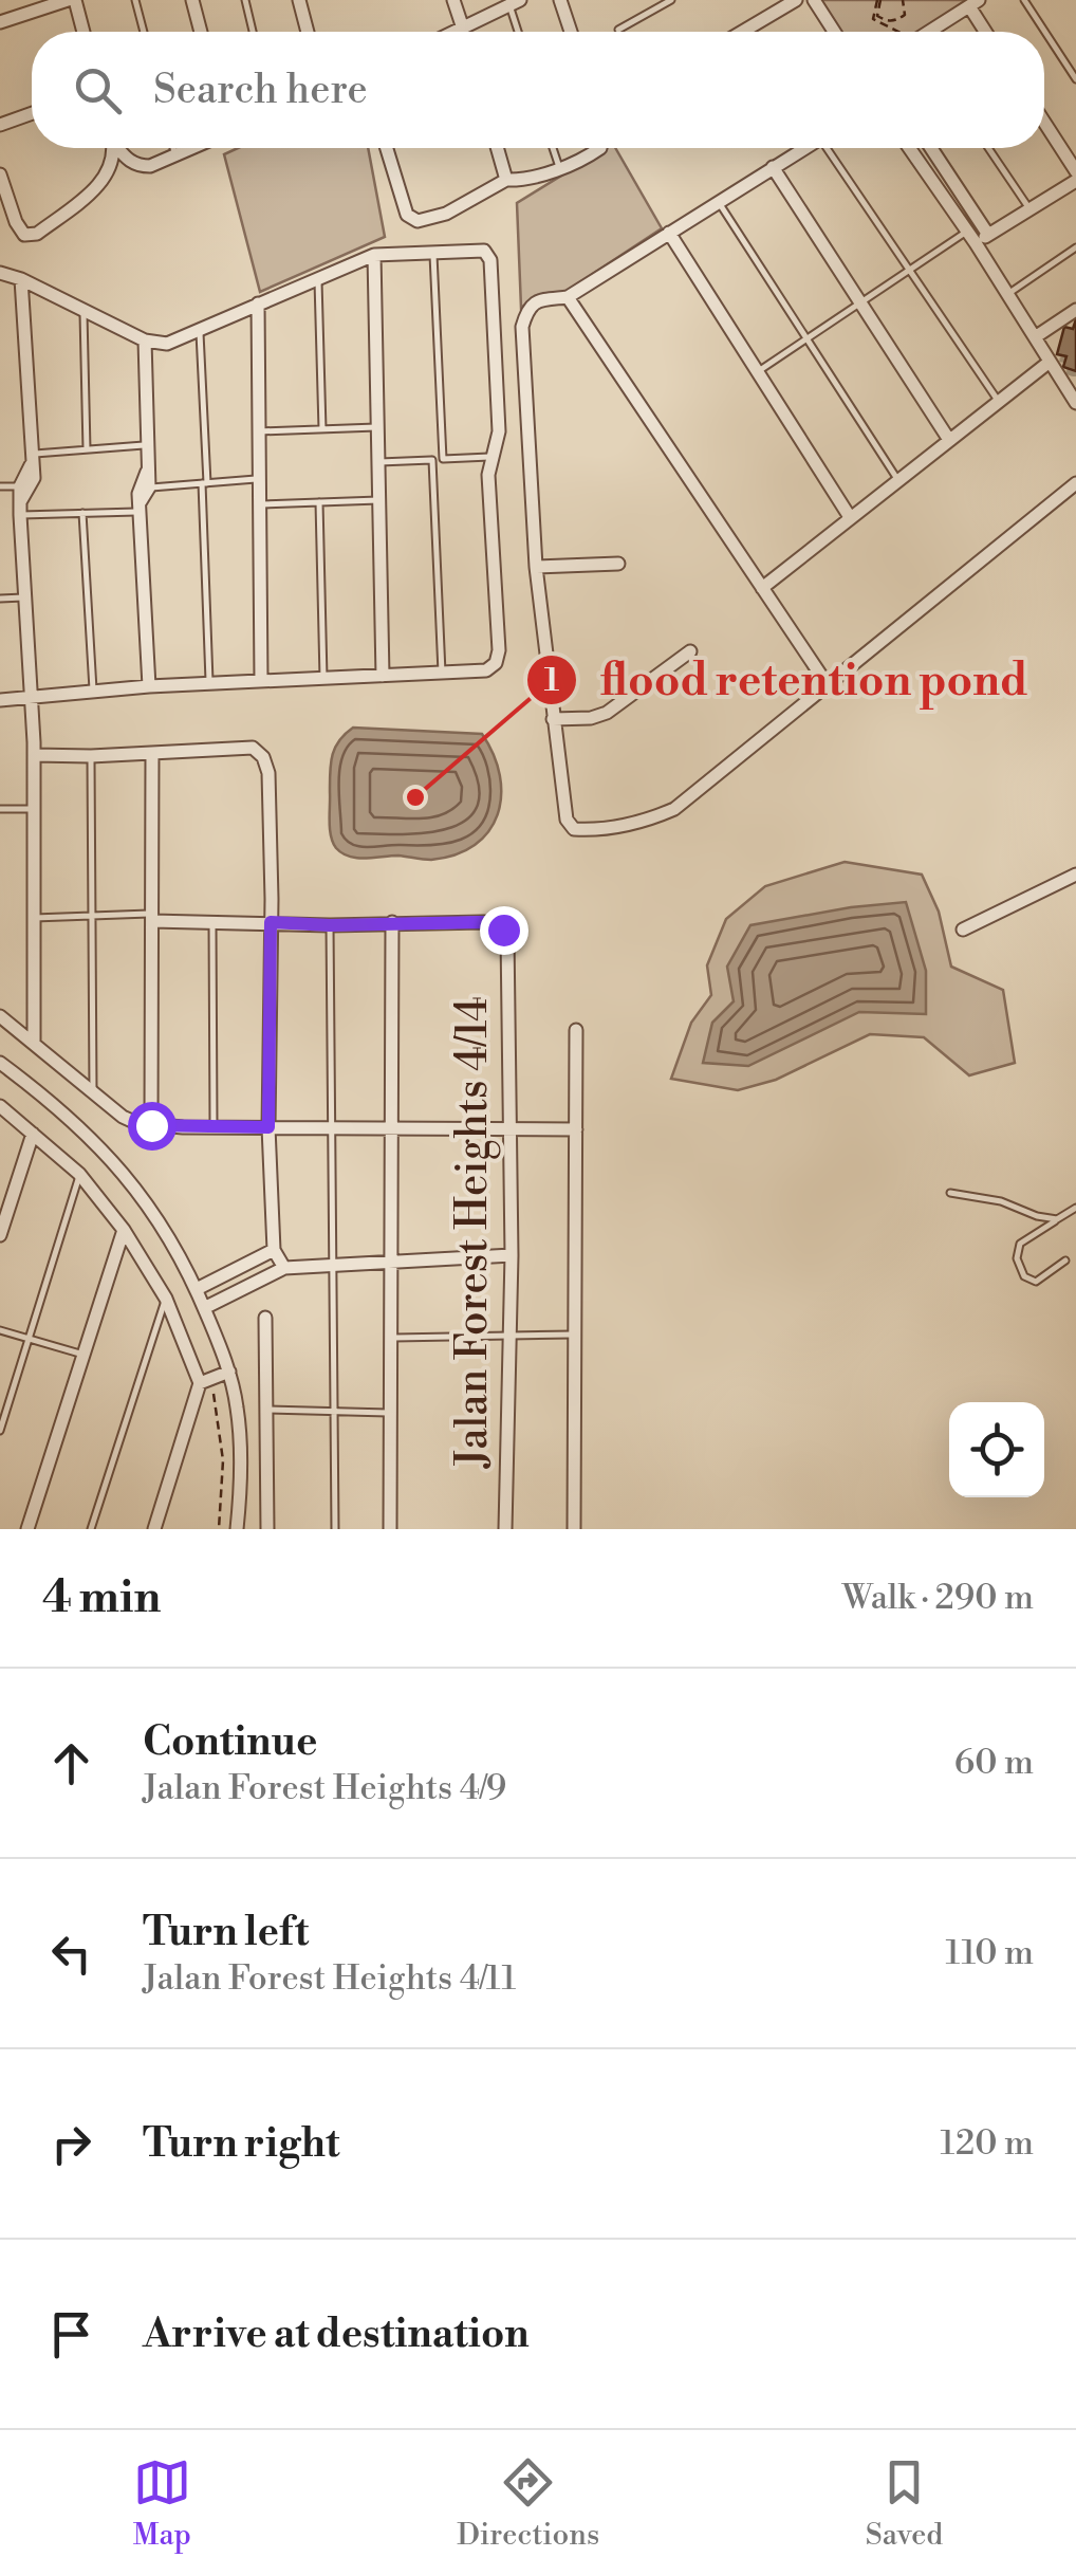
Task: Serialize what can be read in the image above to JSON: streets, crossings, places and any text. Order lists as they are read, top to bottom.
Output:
{
  "streets": {
    "street": ["Jalan Forest Heights 4/14"]
  },
  "places": ["flood retention pond"],
  "page": {
    "search": "Search here",
    "heading": ["4 min", "Walk · 290 m"],
    "list": [
      ["Continue", "Jalan Forest Heights 4/9", "60 m"],
      ["Turn left", "Jalan Forest Heights 4/11", "110 m"],
      ["Turn right", "120 m"],
      "Arrive at destination"
    ],
    "nav": ["Map", "Directions", "Saved"]
  }
}
